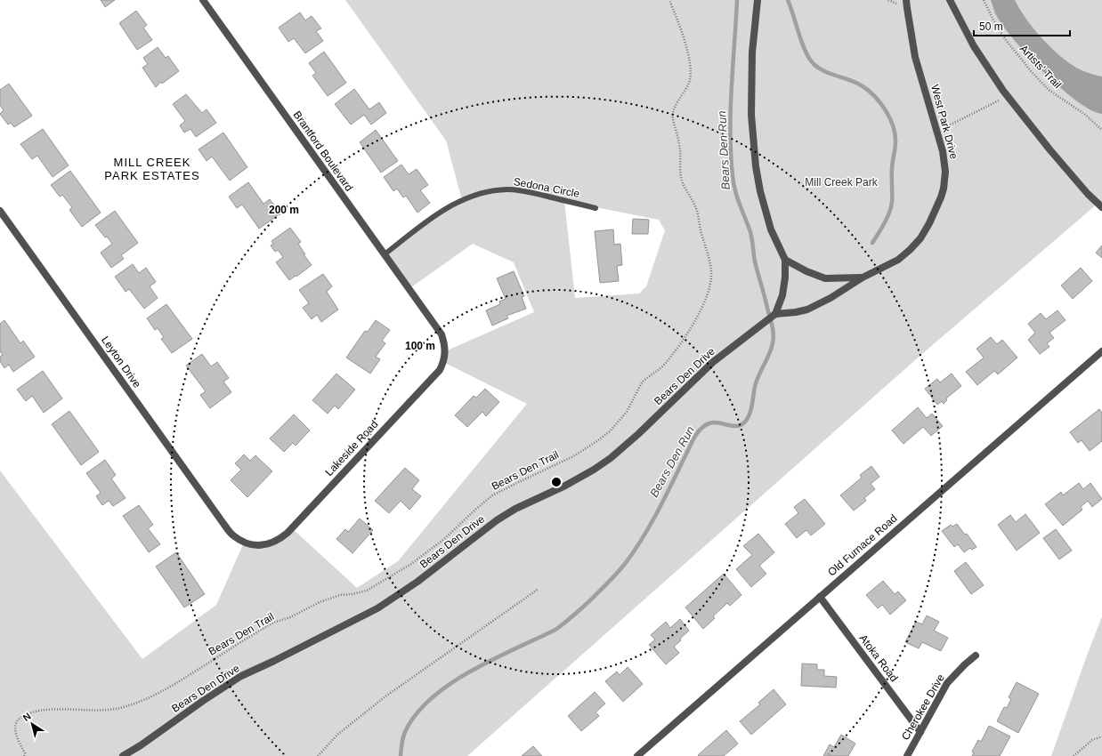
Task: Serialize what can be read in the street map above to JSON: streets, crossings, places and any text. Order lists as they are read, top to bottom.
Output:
{
  "streets": {
    "street": [
      "West Park Drive",
      "Brantford Boulevard",
      "Leyton Drive",
      "Bears Den Drive",
      "Lakeside Road",
      "Old Furnace Road",
      "Atoka Road",
      "Cherokee Drive"
    ],
    "lane": ["Sedona Circle"],
    "path": ["Artists' Trail", "Bears Den Trail"]
  },
  "crossings": [
    ["West Park Drive", "Bears Den Drive"],
    ["Brantford Boulevard", "Sedona Circle"],
    ["Brantford Boulevard", "Lakeside Road"],
    ["Leyton Drive", "Lakeside Road"],
    ["Old Furnace Road", "Atoka Road"],
    ["Atoka Road", "Cherokee Drive"]
  ],
  "districts": ["MILL CREEK PARK ESTATES"],
  "water": ["Bears Den Run"],
  "parks": ["Mill Creek Park"],
  "scale_bar": "50 m",
  "north": "top left",
  "rings": ["200 m", "100 m"]
}
